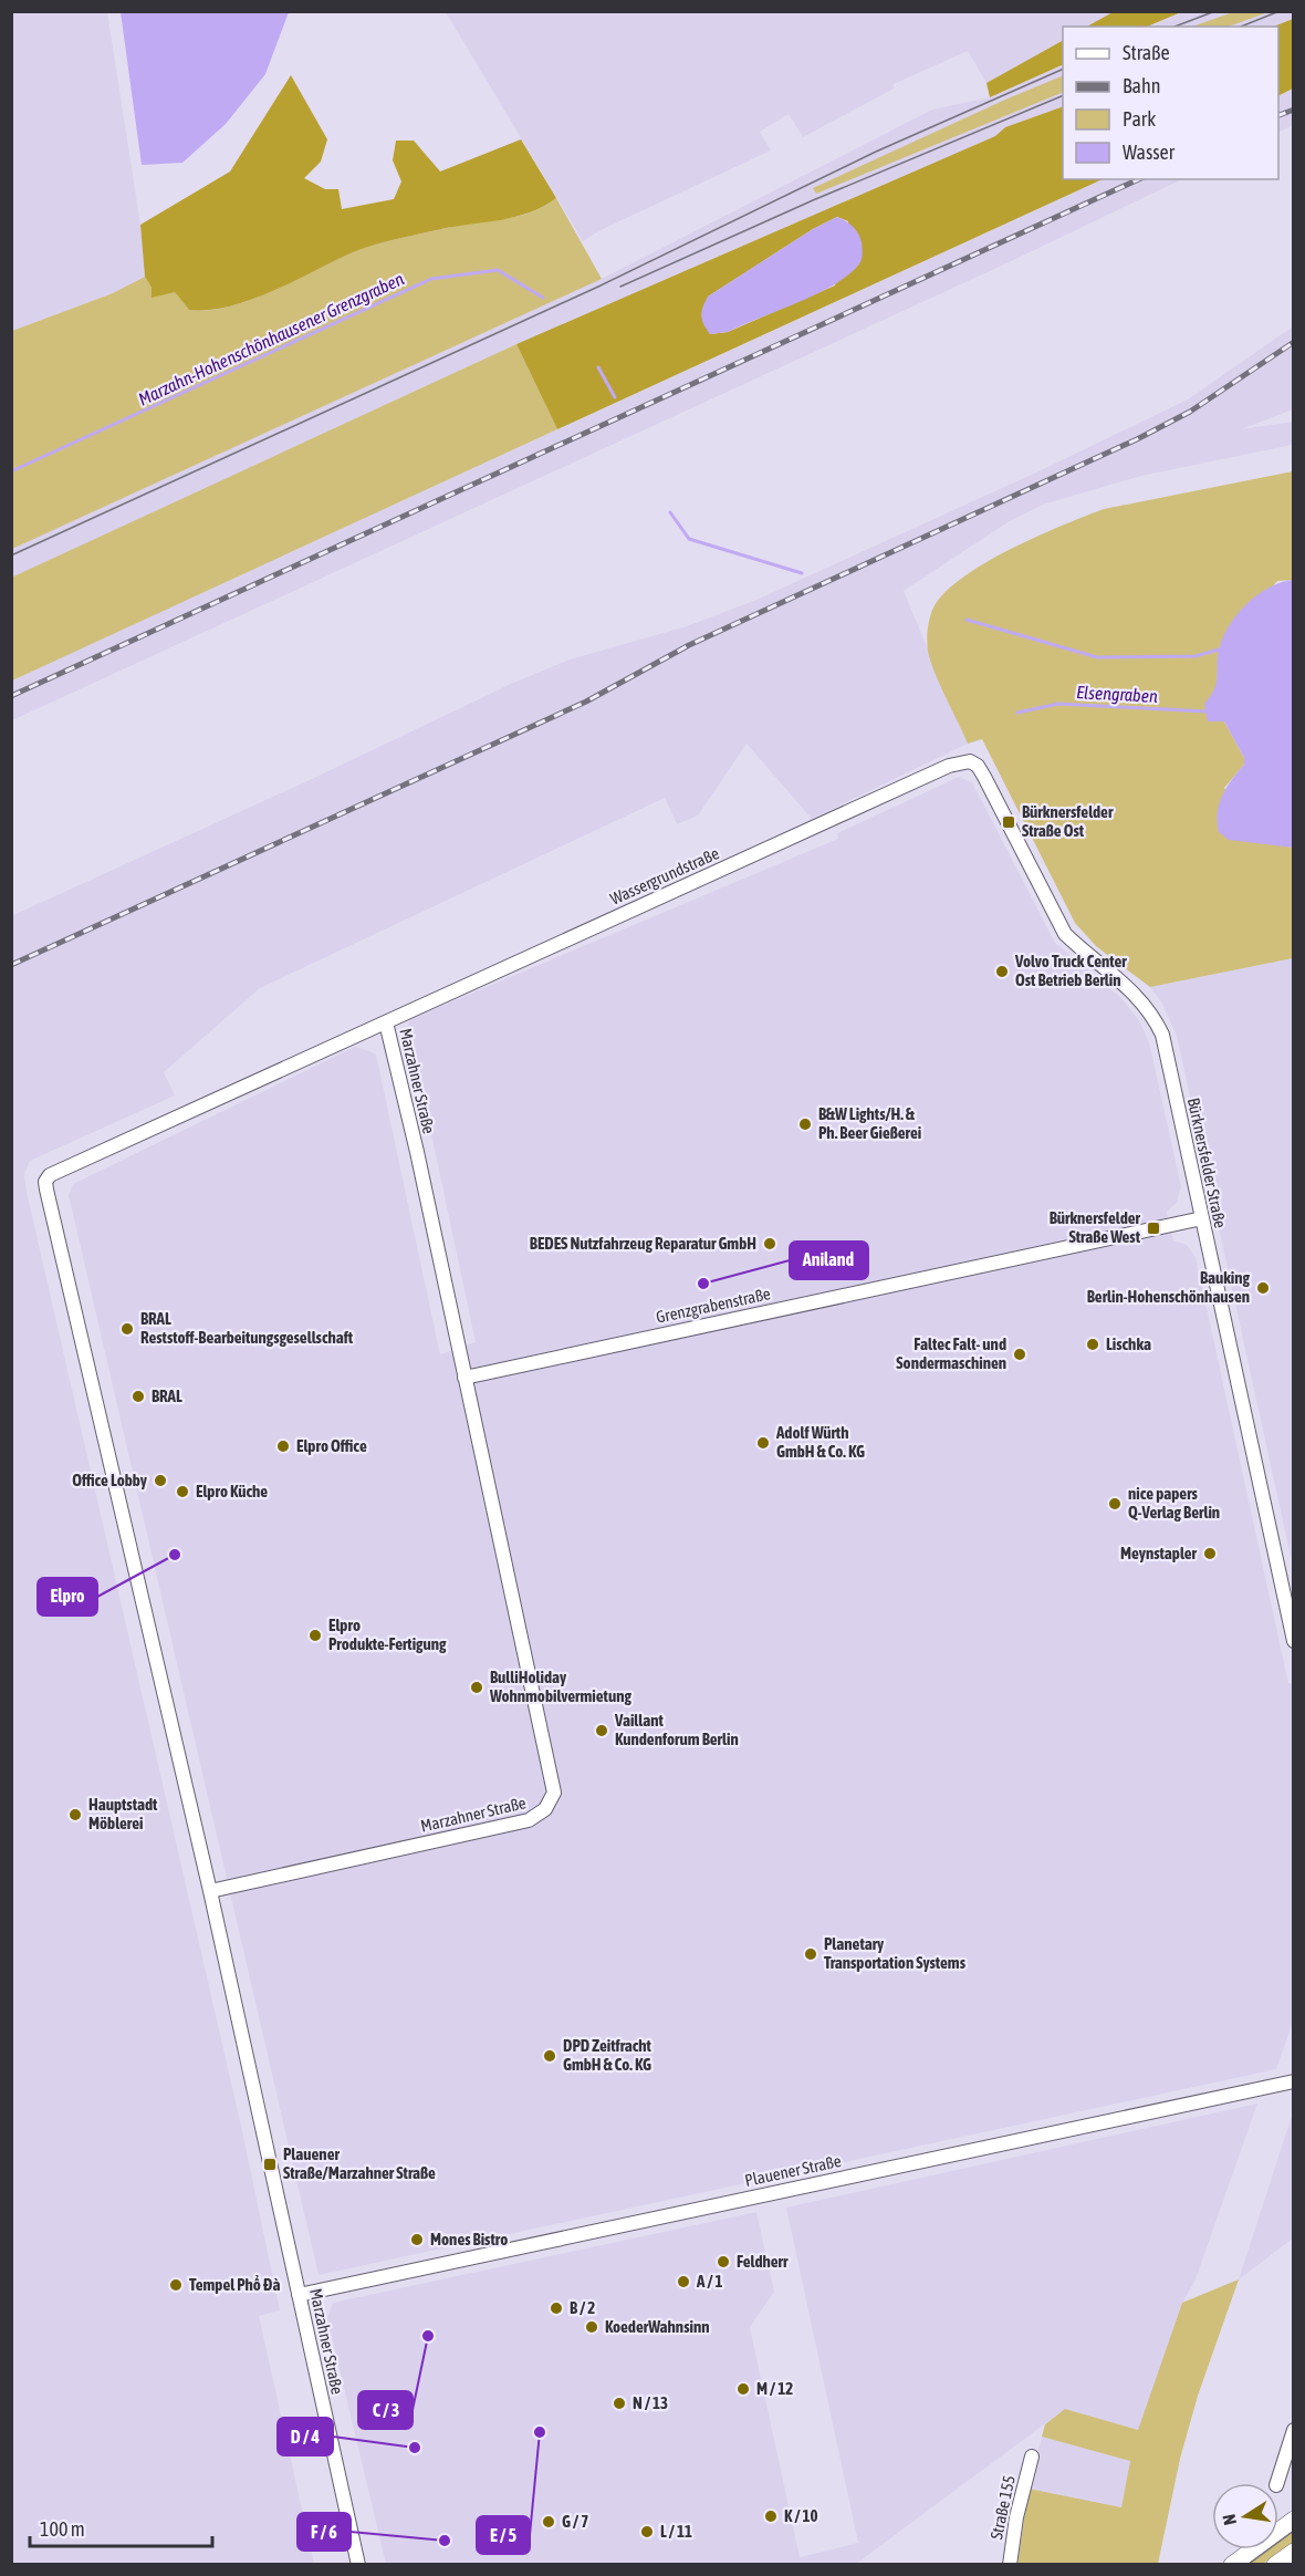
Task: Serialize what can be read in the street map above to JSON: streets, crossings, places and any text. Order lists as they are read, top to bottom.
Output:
{
  "streets": {
    "street": [
      "Wassergrundstraße",
      "Marzahner Straße",
      "Bürknersfelder Straße",
      "Grenzgrabenstraße",
      "Plauener Straße",
      "Straße 155"
    ]
  },
  "crossings": [
    ["Wassergrundstraße", "Marzahner Straße"],
    ["Wassergrundstraße", "Bürknersfelder Straße"],
    ["Marzahner Straße", "Grenzgrabenstraße"],
    ["Marzahner Straße", "Plauener Straße"],
    ["Bürknersfelder Straße", "Grenzgrabenstraße"]
  ],
  "water": ["Marzahn-Hohenschönhausener Grenzgraben", "Elsengraben"],
  "places": {
    "transit": ["Bürknersfelder Straße Ost", "Bürknersfelder Straße West", "Plauener Straße/Marzahner Straße"],
    "other": [
      "Volvo Truck Center Ost Betrieb Berlin",
      "B&W Lights/H. & Ph. Beer Gießerei",
      "BEDES Nutzfahrzeug Reparatur GmbH",
      "Aniland",
      "Bauking Berlin-Hohenschönhausen",
      "BRAL Reststoff-Bearbeitungsgesellschaft",
      "Lischka",
      "Faltec Falt- und Sondermaschinen",
      "BRAL",
      "Adolf Würth GmbH & Co. KG",
      "Elpro Office",
      "Office Lobby",
      "Elpro Küche",
      "nice papers Q-Verlag Berlin",
      "Meynstapler",
      "Elpro",
      "Elpro Produkte-Fertigung",
      "BulliHoliday Wohnmobilvermietung",
      "Vaillant Kundenforum Berlin",
      "Hauptstadt Möblerei",
      "Planetary Transportation Systems",
      "DPD Zeitfracht GmbH & Co. KG",
      "Mones Bistro",
      "Feldherr",
      "A / 1",
      "Tempel Phổ Đà",
      "B / 2",
      "KoederWahnsinn",
      "C / 3",
      "M / 12",
      "N / 13",
      "E / 5",
      "D / 4",
      "K / 10",
      "G / 7",
      "L / 11",
      "F / 6"
    ]
  },
  "legend": [
    "Straße",
    "Bahn",
    "Park",
    "Wasser"
  ],
  "scale_bar": "100 m",
  "north": "left"
}
